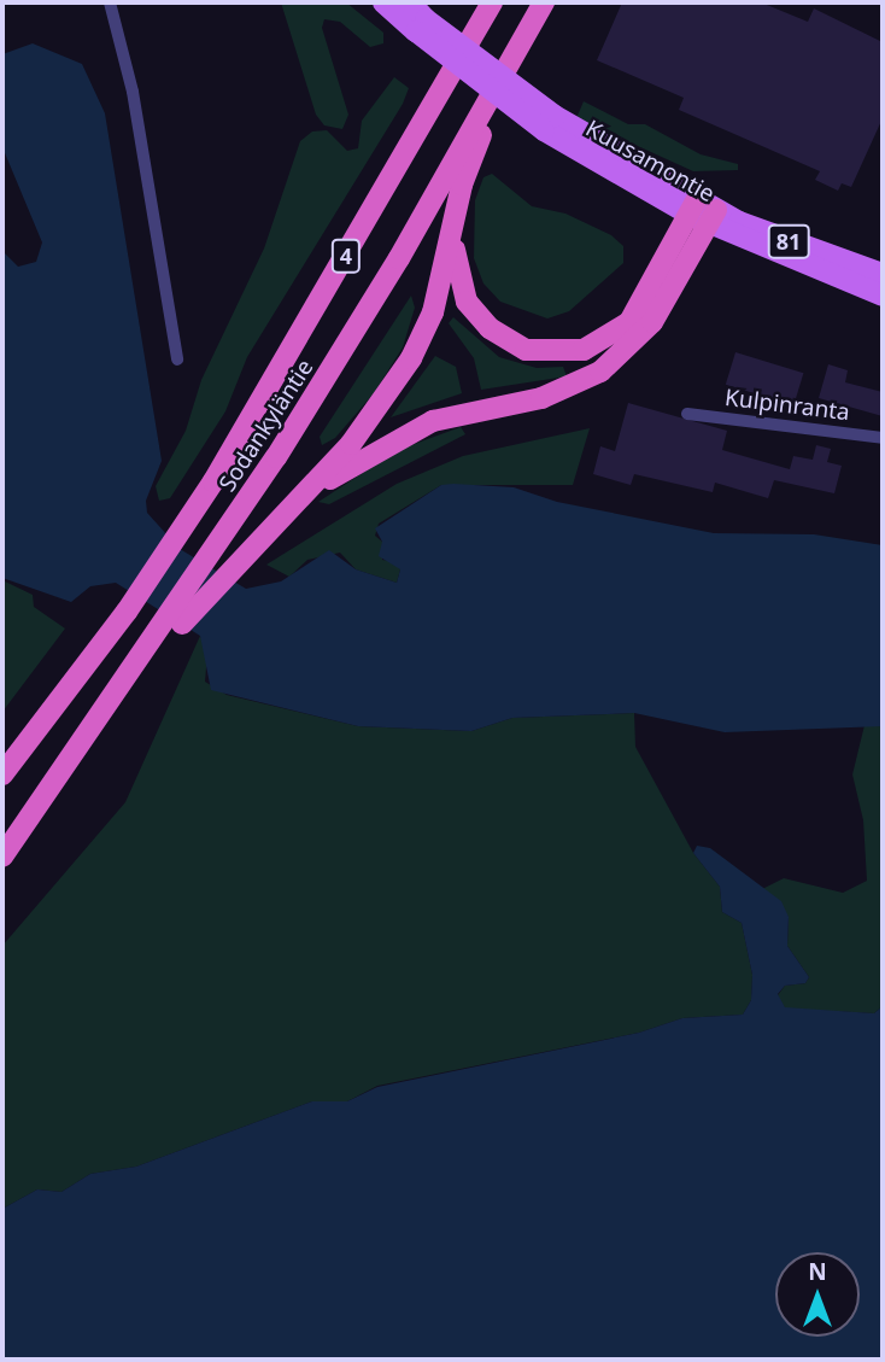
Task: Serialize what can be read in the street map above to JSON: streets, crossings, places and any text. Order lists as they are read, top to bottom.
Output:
{
  "streets": {
    "highway": ["4", "Sodankyläntie"],
    "main road": ["Kuusamontie", "81"],
    "street": ["Kulpinranta"]
  },
  "crossings": [
    ["Kuusamontie", "81"]
  ],
  "north": "top"
}
